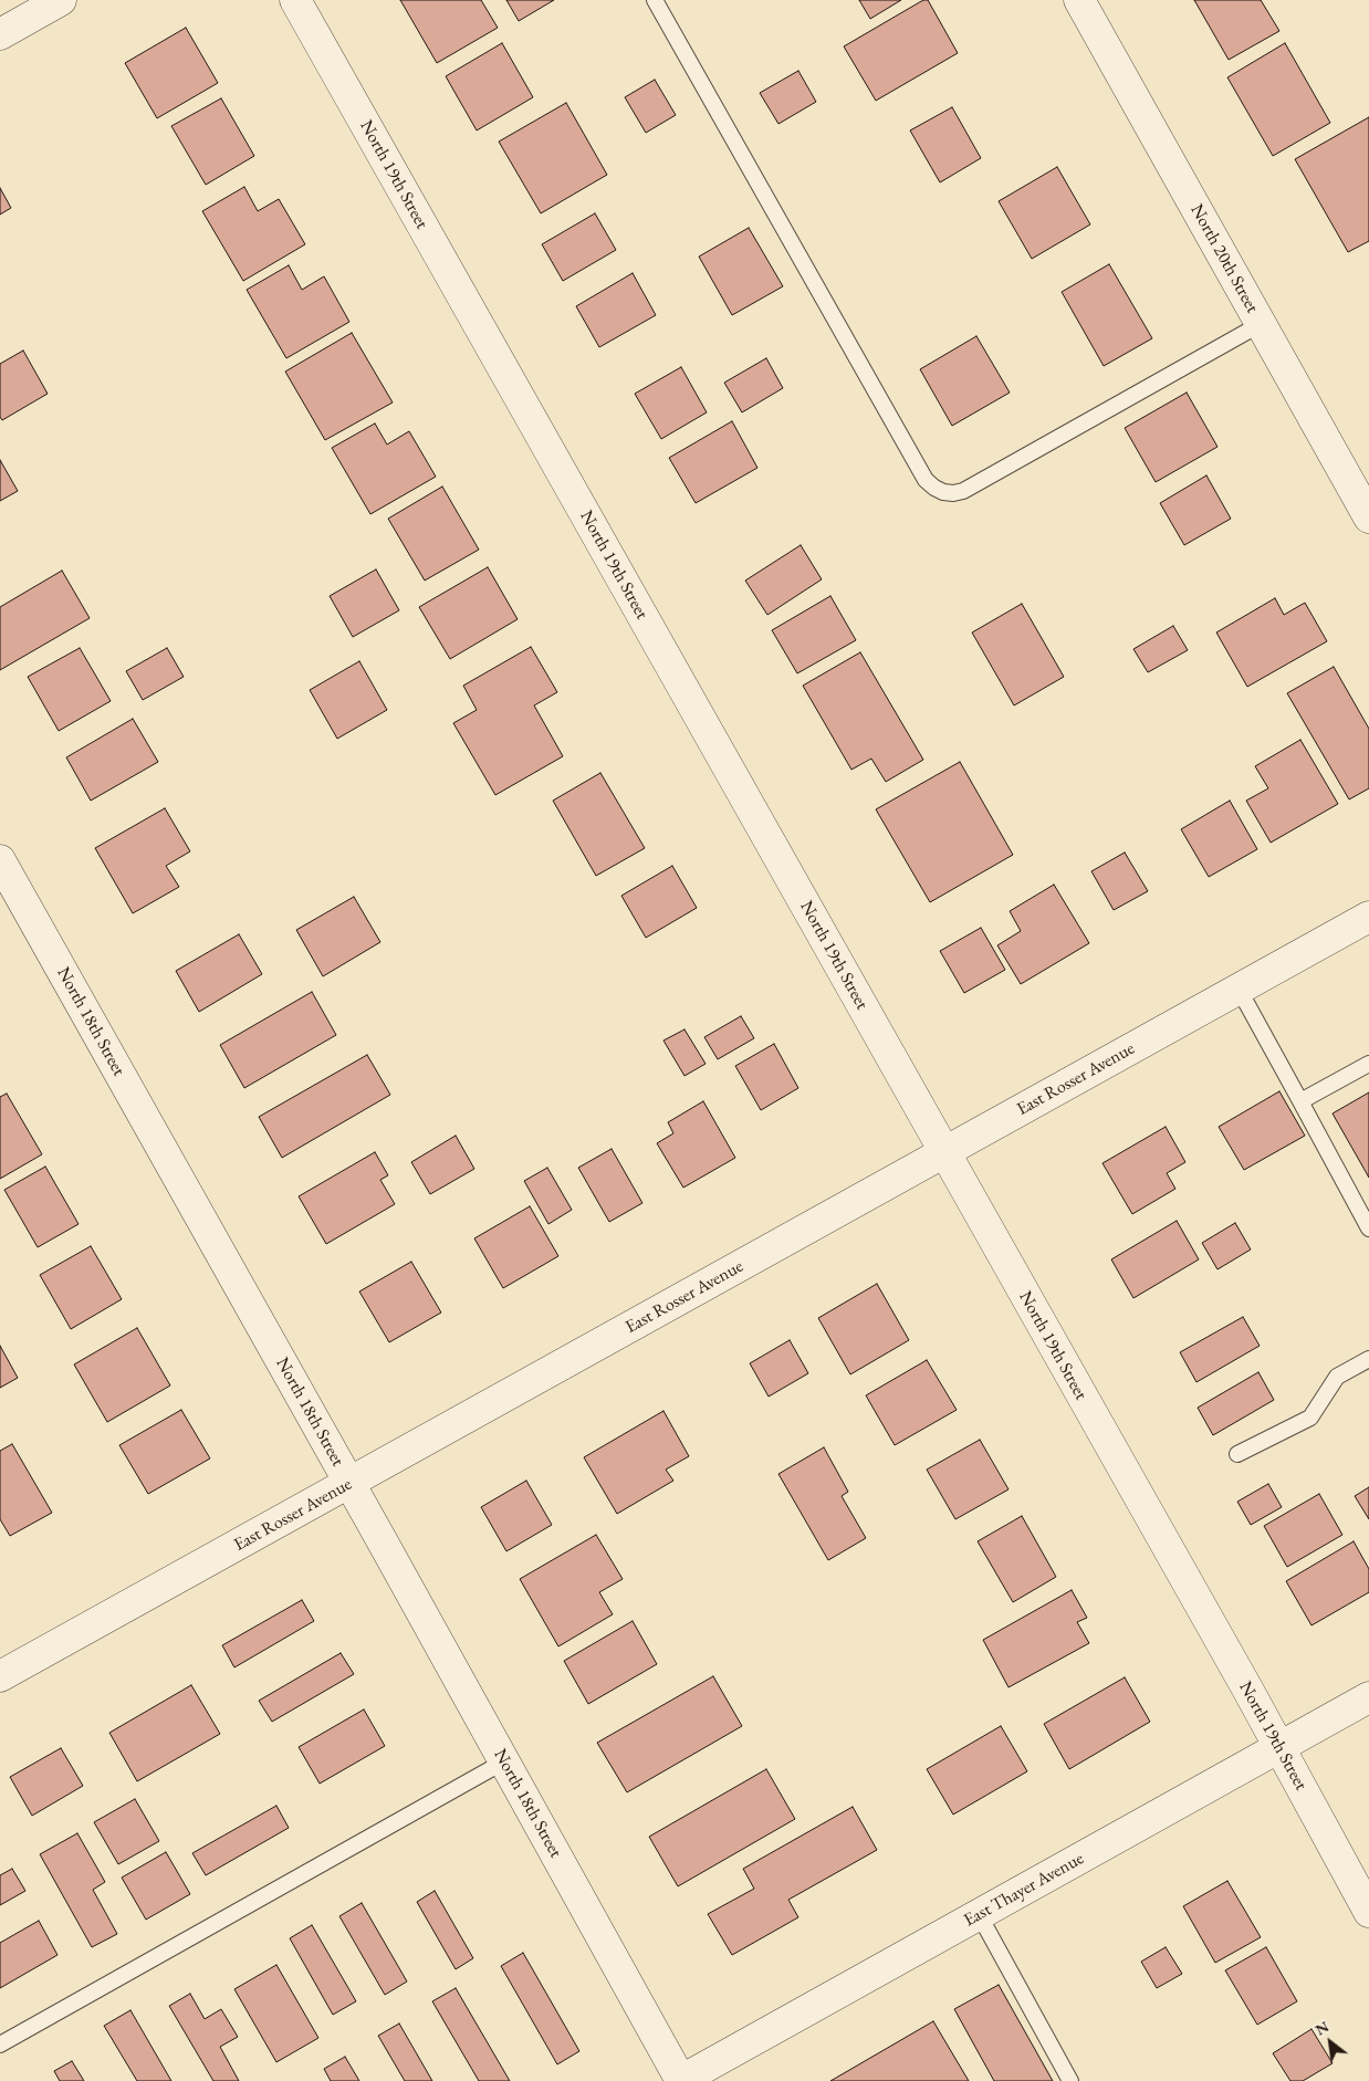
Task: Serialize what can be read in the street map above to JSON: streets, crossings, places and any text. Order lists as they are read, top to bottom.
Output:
{
  "streets": {
    "street": [
      "North 19th Street",
      "North 20th Street",
      "North 18th Street",
      "East Rosser Avenue",
      "East Thayer Avenue"
    ]
  },
  "crossings": [
    ["North 19th Street", "East Rosser Avenue"],
    ["North 19th Street", "East Thayer Avenue"],
    ["North 18th Street", "East Rosser Avenue"],
    ["North 18th Street", "East Thayer Avenue"]
  ],
  "north": "top left"
}
